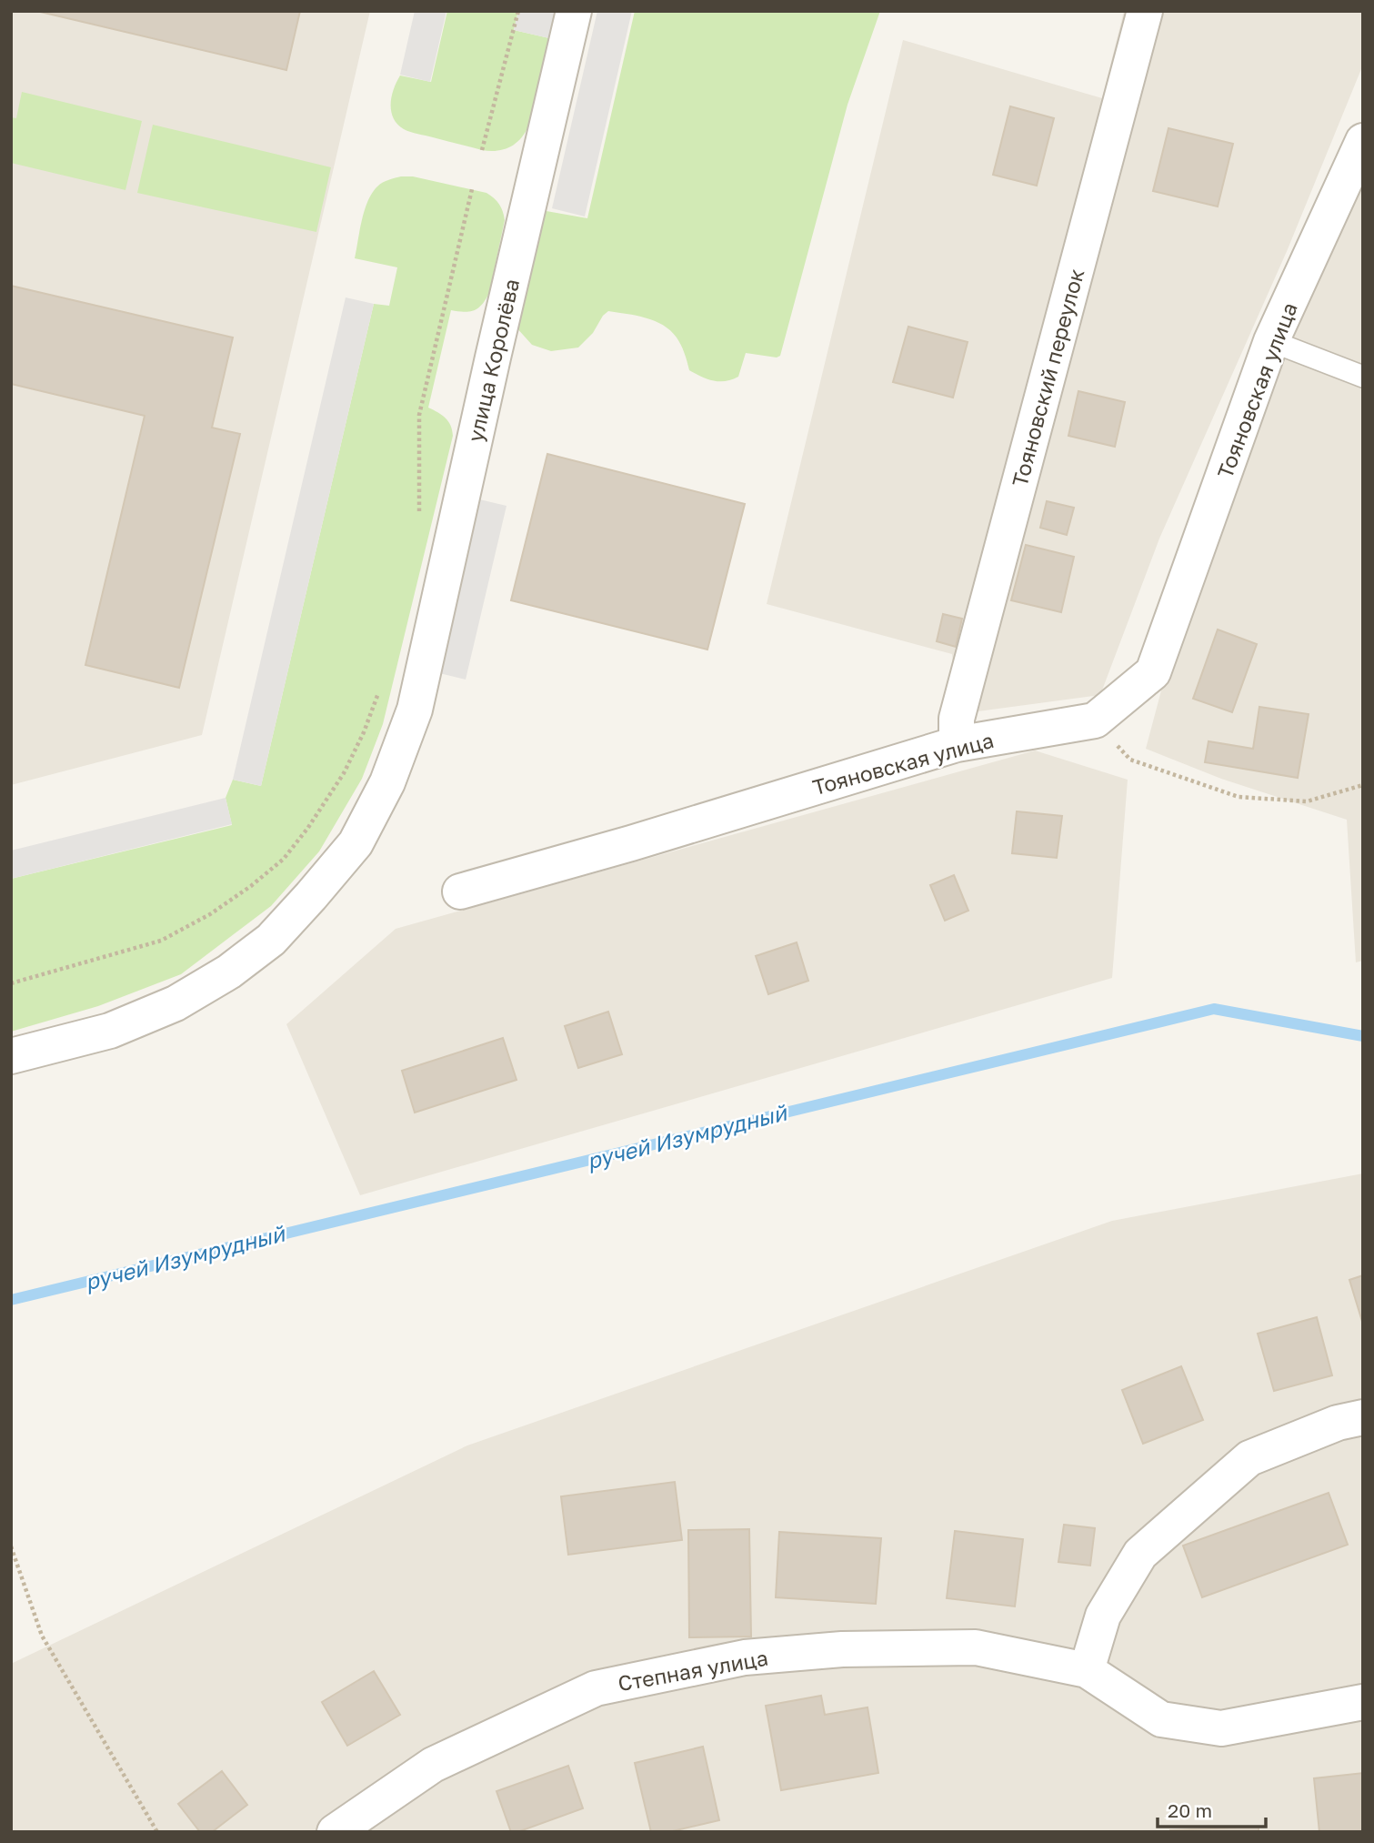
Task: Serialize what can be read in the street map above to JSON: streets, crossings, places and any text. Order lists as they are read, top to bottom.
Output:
{
  "streets": {
    "street": [
      "улица Королёва",
      "Тояновский переулок",
      "Тояновская улица",
      "Степная улица"
    ]
  },
  "crossings": [
    ["Тояновский переулок", "Тояновская улица"]
  ],
  "water": ["ручей Изумрудный"],
  "scale_bar": "20 m"
}
